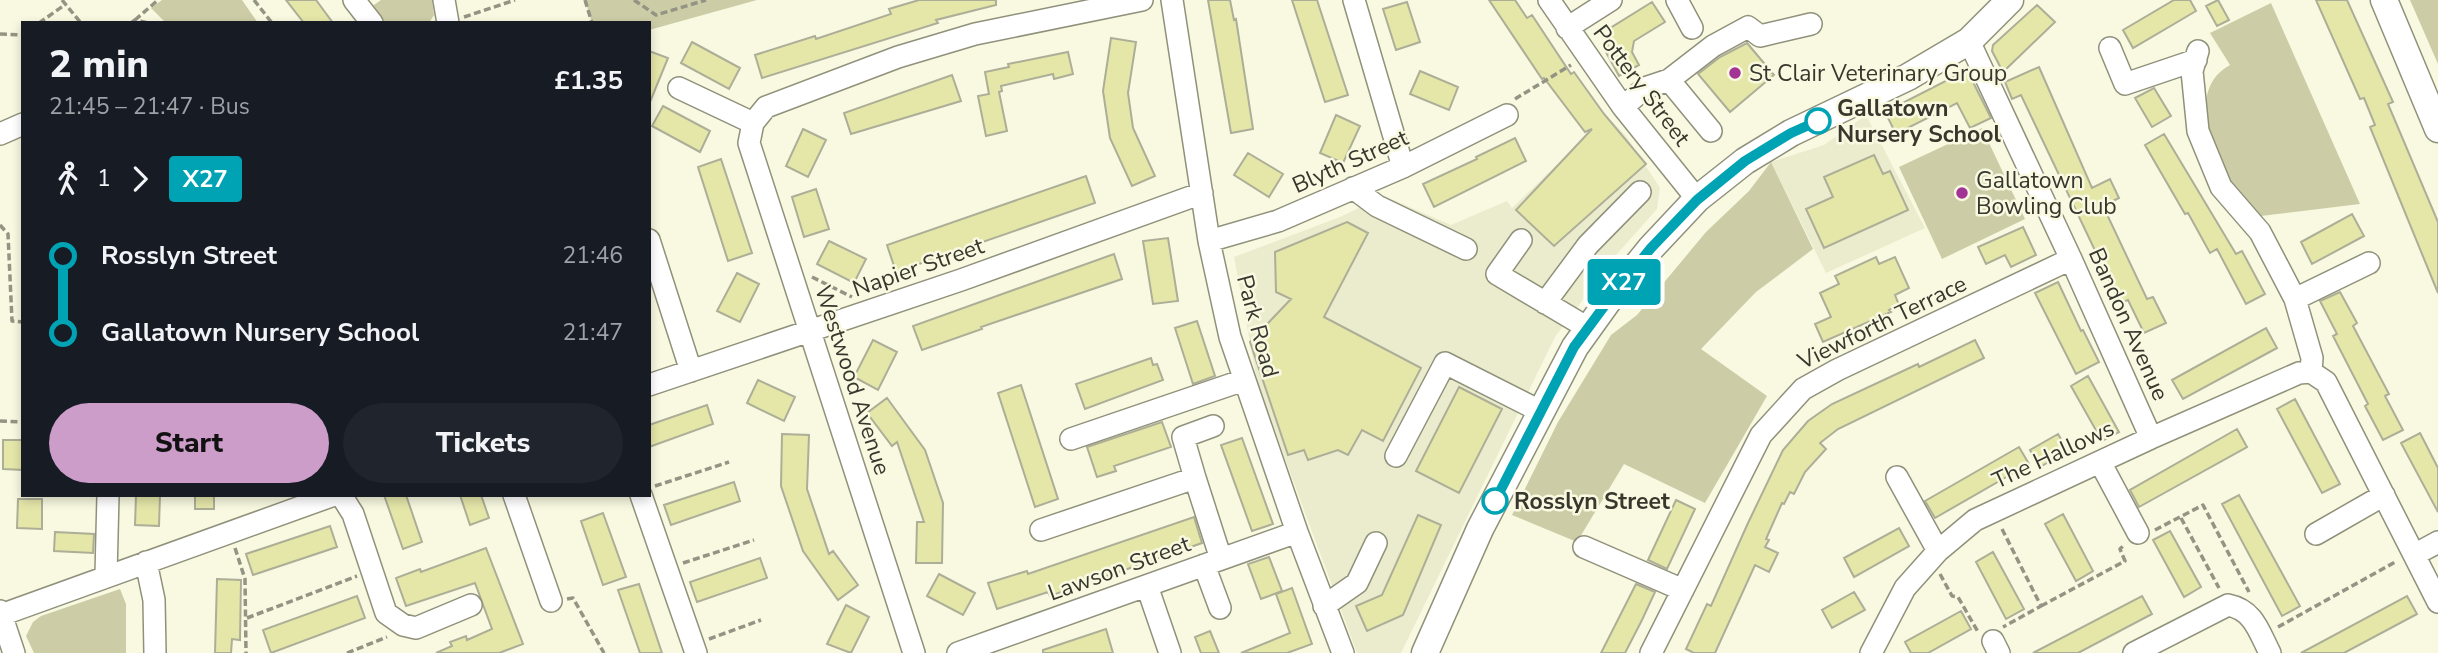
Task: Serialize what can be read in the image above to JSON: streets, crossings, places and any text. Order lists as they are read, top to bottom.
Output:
{
  "streets": {
    "street": [
      "Pottery Street",
      "Blyth Street",
      "Napier Street",
      "Viewforth Terrace",
      "Bandon Avenue",
      "Park Road",
      "Westwood Avenue",
      "The Hallows",
      "Lawson Street"
    ]
  },
  "crossings": [
    ["Blyth Street", "Park Road"],
    ["Napier Street", "Park Road"],
    ["Napier Street", "Westwood Avenue"],
    ["Viewforth Terrace", "Bandon Avenue"],
    ["Bandon Avenue", "The Hallows"],
    ["Park Road", "Lawson Street"]
  ],
  "places": [
    "St Clair Veterinary Group",
    "Gallatown Nursery School",
    "Gallatown Bowling Club",
    "Rosslyn Street"
  ],
  "lines": ["bus line X27"],
  "page": {
    "on_map": "X27",
    "heading": ["2 min", "21:45 – 21:47 · Bus", "£1.35"],
    "legs": ["1", "X27"],
    "list": [
      {
        "name": "Rosslyn Street",
        "value": "21:46"
      },
      {
        "name": "Gallatown Nursery School",
        "value": "21:47"
      }
    ],
    "buttons": ["Start", "Tickets"]
  }
}
